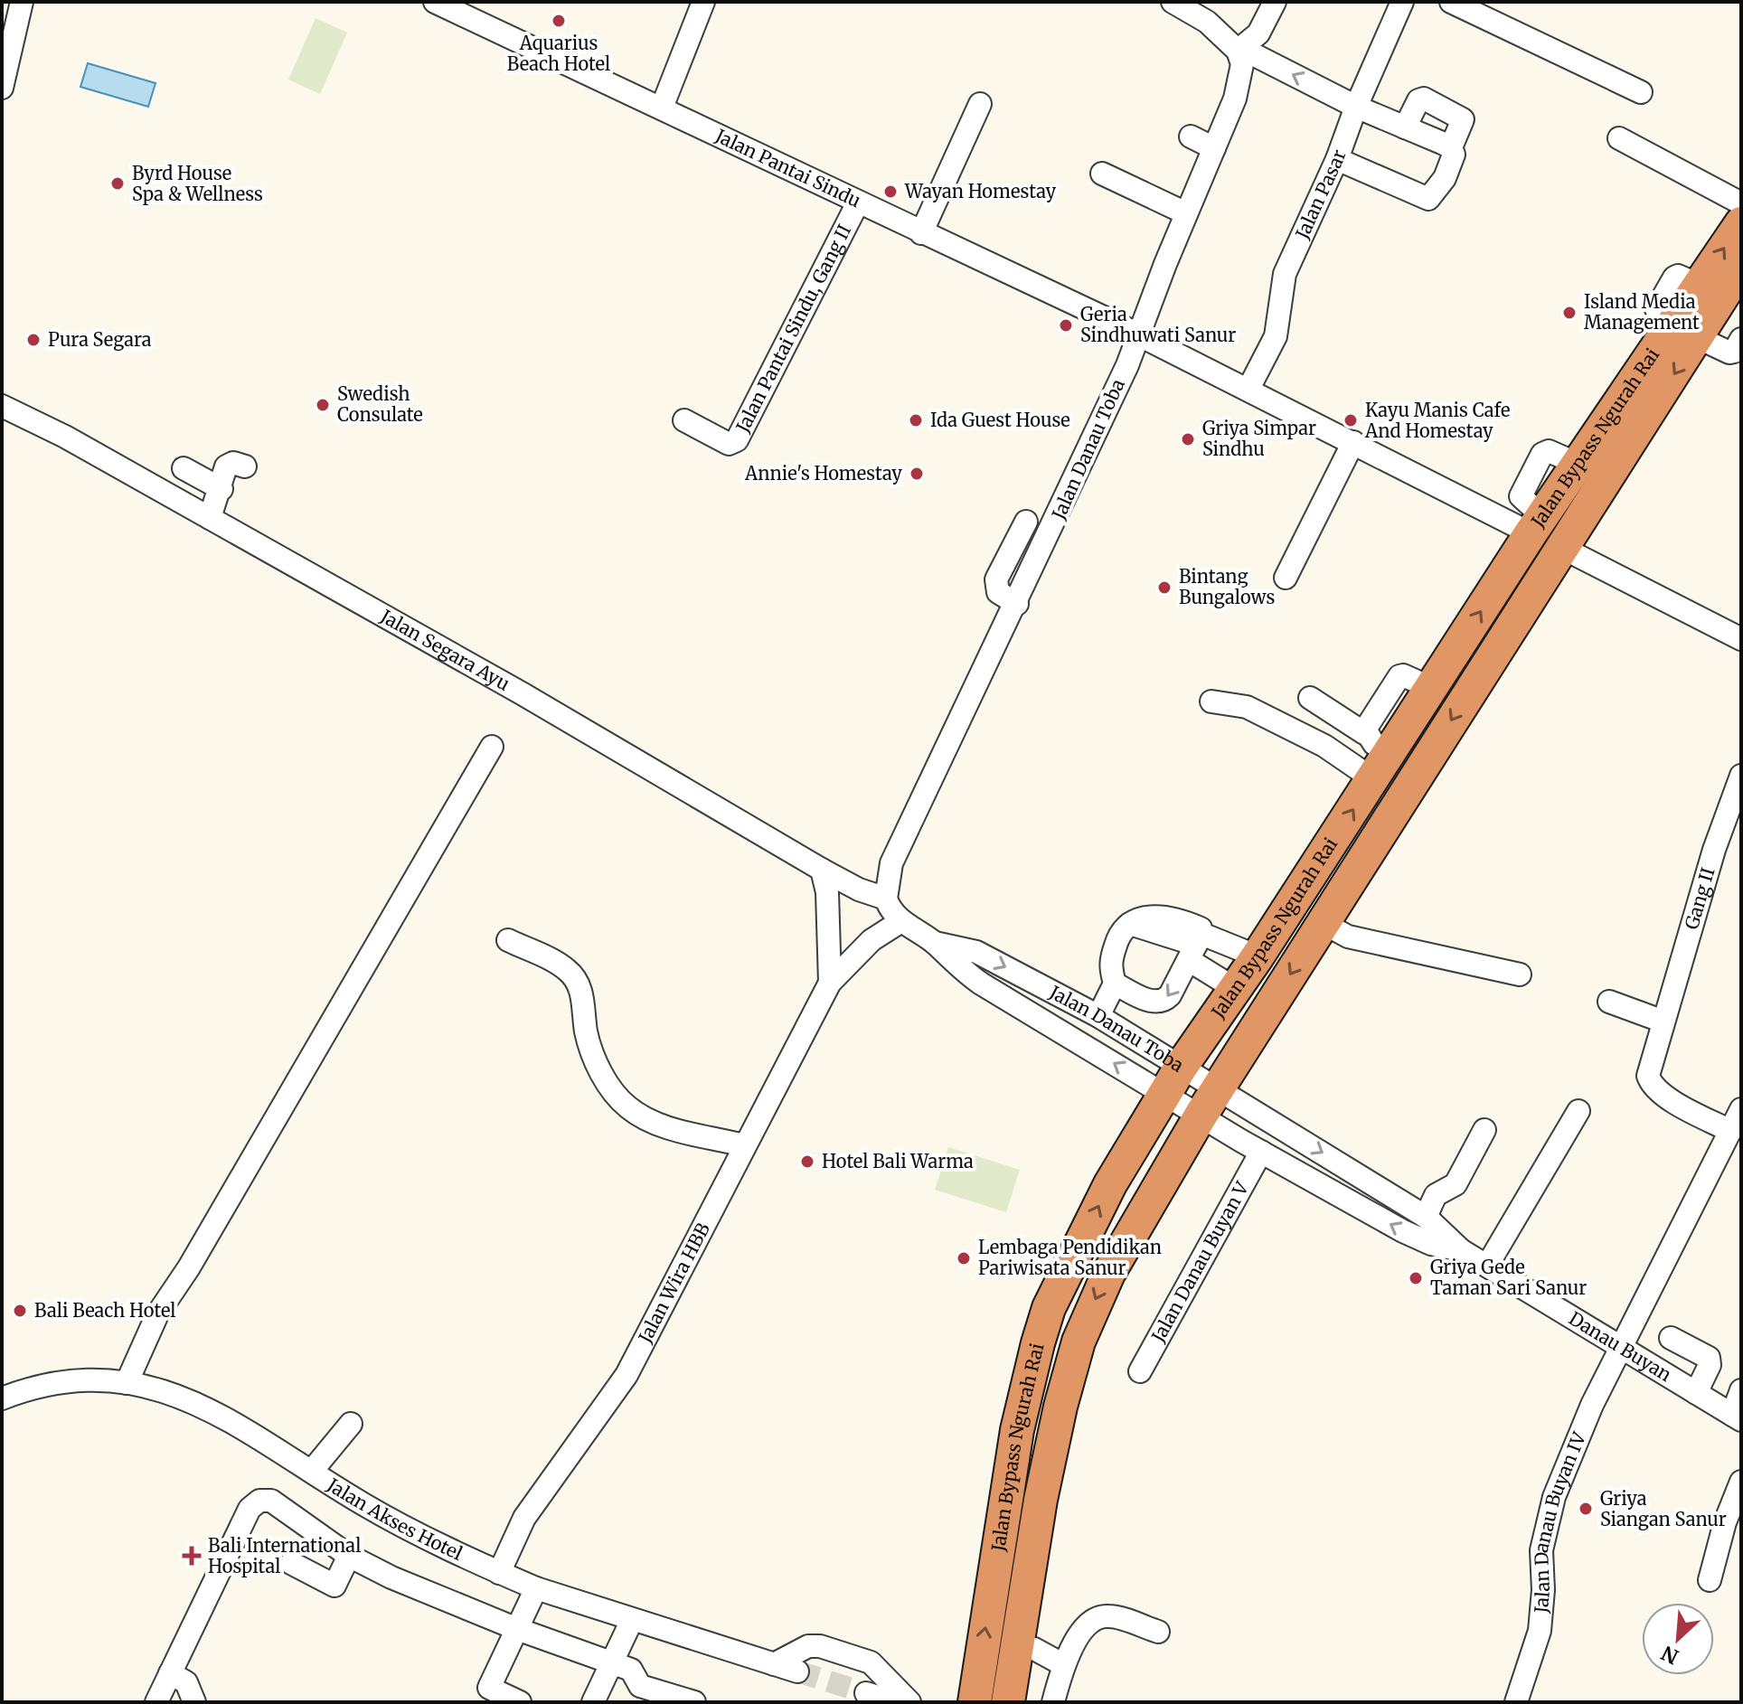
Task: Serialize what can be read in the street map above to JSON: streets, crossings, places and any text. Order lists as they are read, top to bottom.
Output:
{
  "streets": {
    "highway": ["Jalan Bypass Ngurah Rai"],
    "street": [
      "Jalan Pantai Sindu",
      "Jalan Pasar",
      "Jalan Pantai Sindu, Gang II",
      "Jalan Danau Toba",
      "Jalan Segara Ayu",
      "Gang II",
      "Jalan Danau Buyan V",
      "Jalan Wira HBB",
      "Danau Buyan",
      "Jalan Akses Hotel",
      "Jalan Danau Buyan IV"
    ]
  },
  "crossings": [
    ["Jalan Pantai Sindu", "Jalan Pasar"],
    ["Jalan Pantai Sindu", "Jalan Pantai Sindu, Gang II"],
    ["Jalan Pantai Sindu", "Jalan Bypass Ngurah Rai"],
    ["Jalan Pantai Sindu", "Jalan Danau Toba"],
    ["Jalan Bypass Ngurah Rai", "Jalan Danau Toba"],
    ["Jalan Bypass Ngurah Rai", "Danau Buyan"],
    ["Jalan Danau Toba", "Jalan Segara Ayu"],
    ["Jalan Danau Toba", "Jalan Wira HBB"],
    ["Jalan Danau Toba", "Danau Buyan"],
    ["Jalan Segara Ayu", "Jalan Wira HBB"],
    ["Jalan Danau Buyan V", "Danau Buyan"],
    ["Jalan Wira HBB", "Jalan Akses Hotel"],
    ["Danau Buyan", "Jalan Danau Buyan IV"]
  ],
  "places": {
    "other": [
      "Aquarius Beach Hotel",
      "Byrd House Spa & Wellness",
      "Wayan Homestay",
      "Island Media Management",
      "Geria Sindhuwati Sanur",
      "Pura Segara",
      "Swedish Consulate",
      "Ida Guest House",
      "Kayu Manis Cafe And Homestay",
      "Griya Simpar Sindhu",
      "Annie's Homestay",
      "Bintang Bungalows",
      "Hotel Bali Warma",
      "Lembaga Pendidikan Pariwisata Sanur",
      "Griya Gede Taman Sari Sanur",
      "Bali Beach Hotel",
      "Griya Siangan Sanur"
    ],
    "health": ["Bali International Hospital"]
  },
  "north": "bottom left"
}
